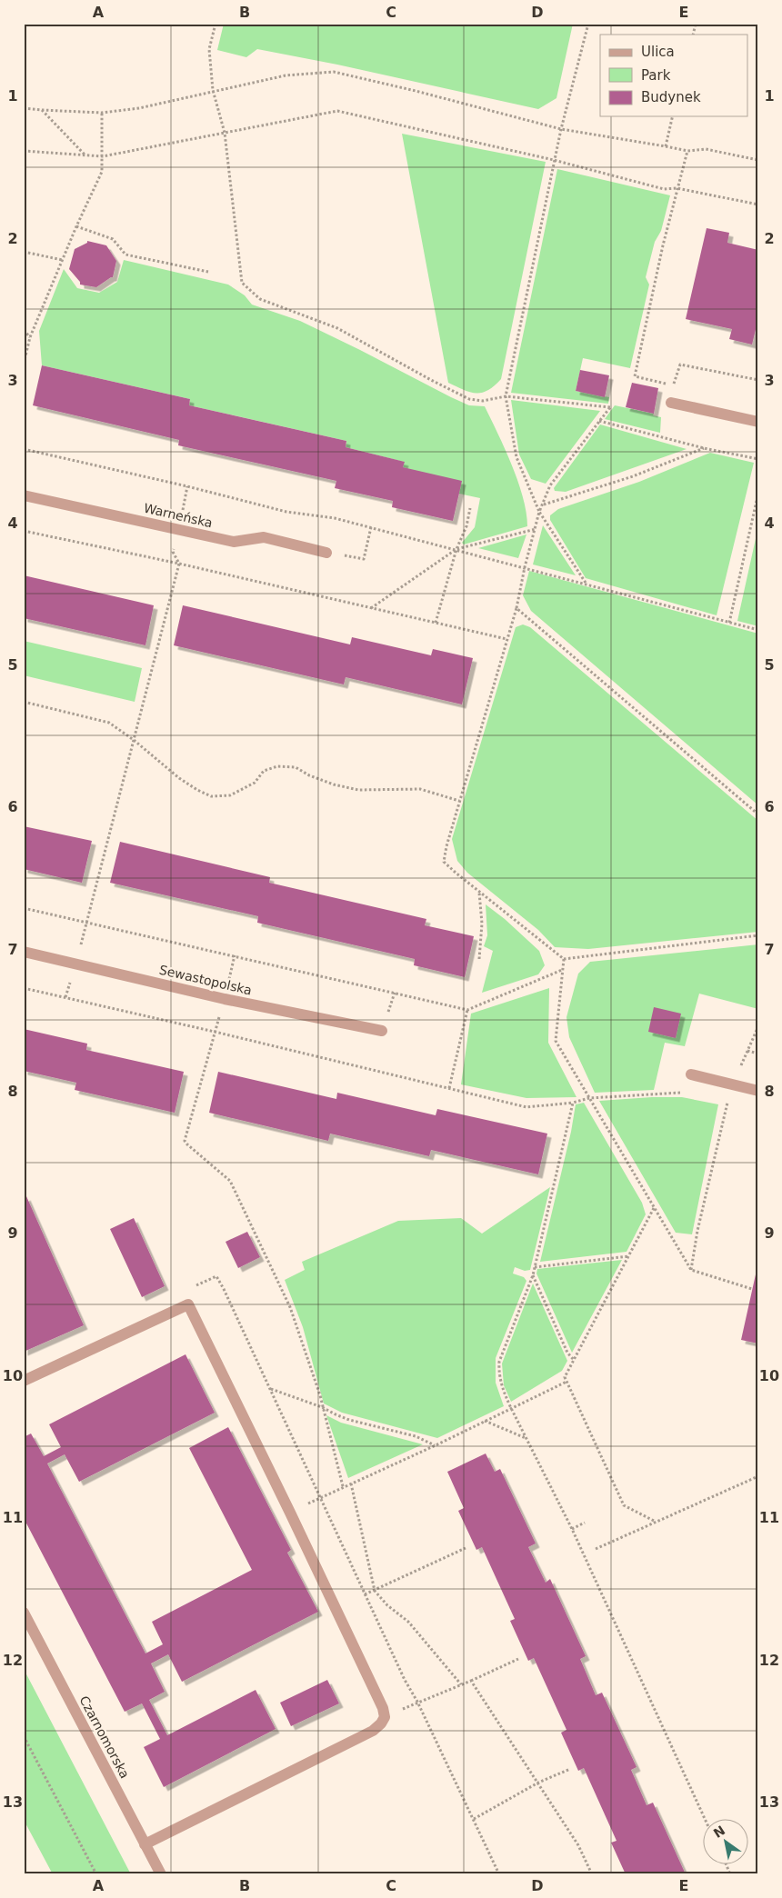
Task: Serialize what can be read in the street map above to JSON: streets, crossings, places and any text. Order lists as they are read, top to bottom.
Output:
{
  "streets": {
    "street": ["Warneńska", "Sewastopolska", "Czarnomorska"]
  },
  "legend": ["Ulica", "Park", "Budynek"],
  "north": "top left",
  "grid": {
    "columns": [
      "A",
      "B",
      "C",
      "D",
      "E"
    ],
    "rows": [
      "1",
      "2",
      "3",
      "4",
      "5",
      "6",
      "7",
      "8",
      "9",
      "10",
      "11",
      "12",
      "13"
    ]
  }
}
